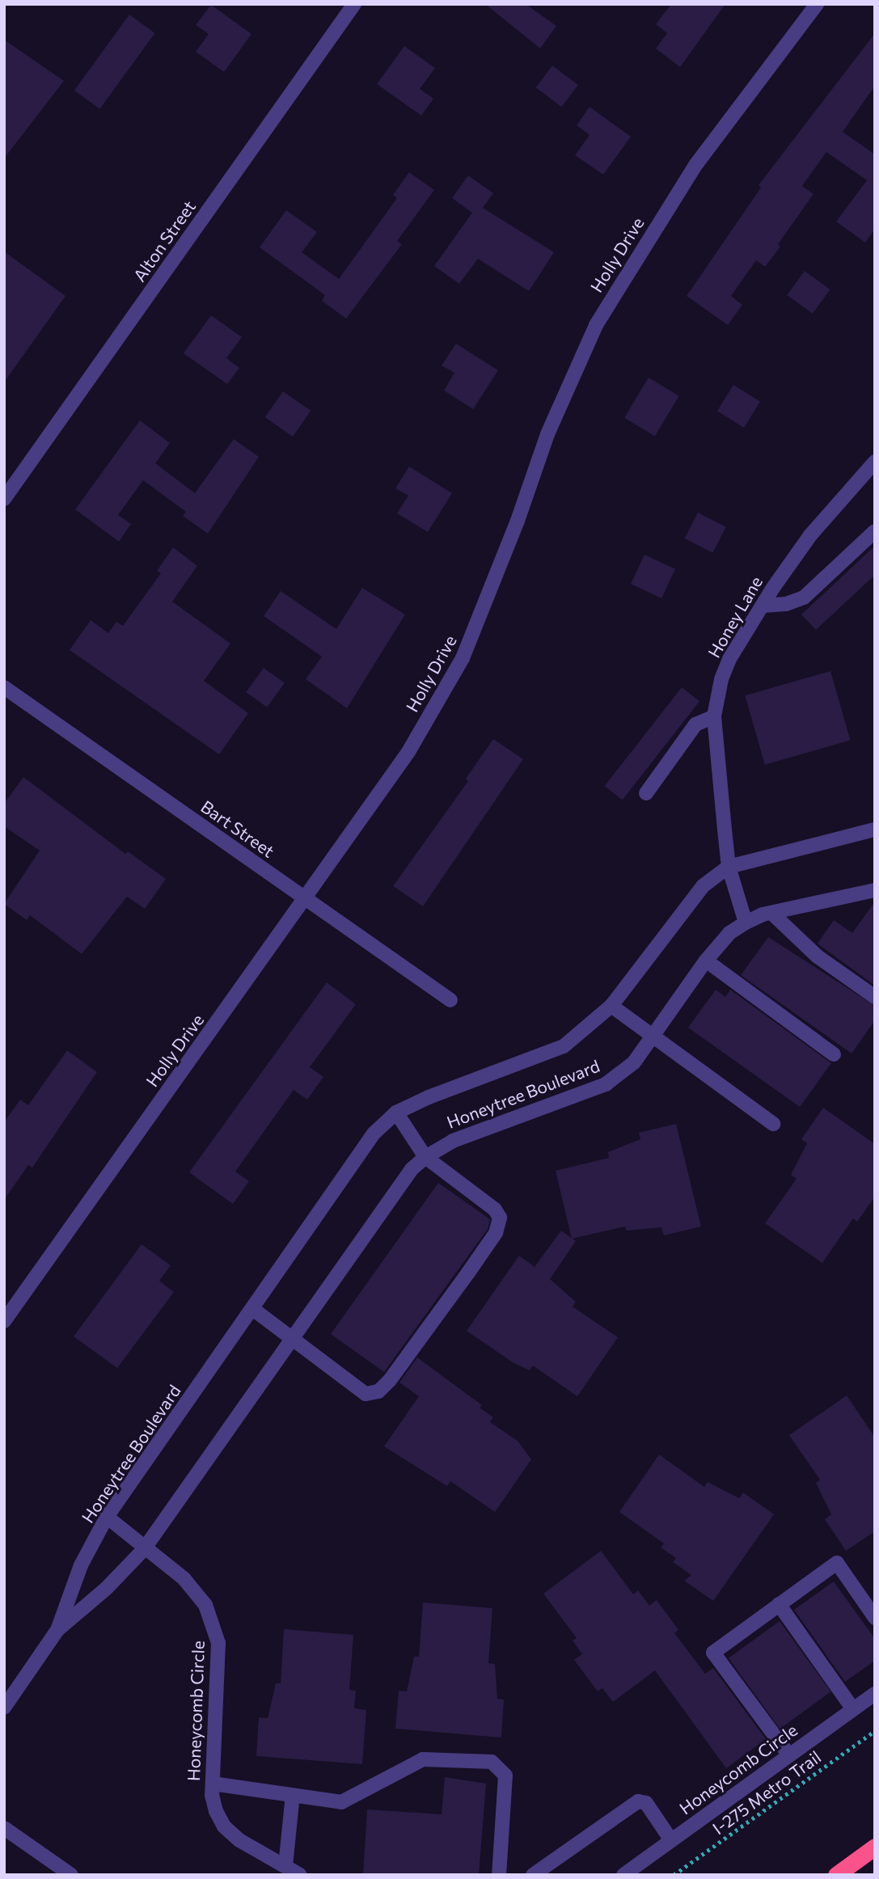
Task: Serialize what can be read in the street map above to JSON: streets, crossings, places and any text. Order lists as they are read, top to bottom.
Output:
{
  "streets": {
    "street": [
      "Alton Street",
      "Holly Drive",
      "Honey Lane",
      "Bart Street",
      "Honeytree Boulevard",
      "Honeycomb Circle"
    ],
    "path": ["I-275 Metro Trail"]
  },
  "crossings": [
    ["Holly Drive", "Bart Street"],
    ["Honey Lane", "Honeytree Boulevard"],
    ["Honeytree Boulevard", "Honeycomb Circle"]
  ]
}
